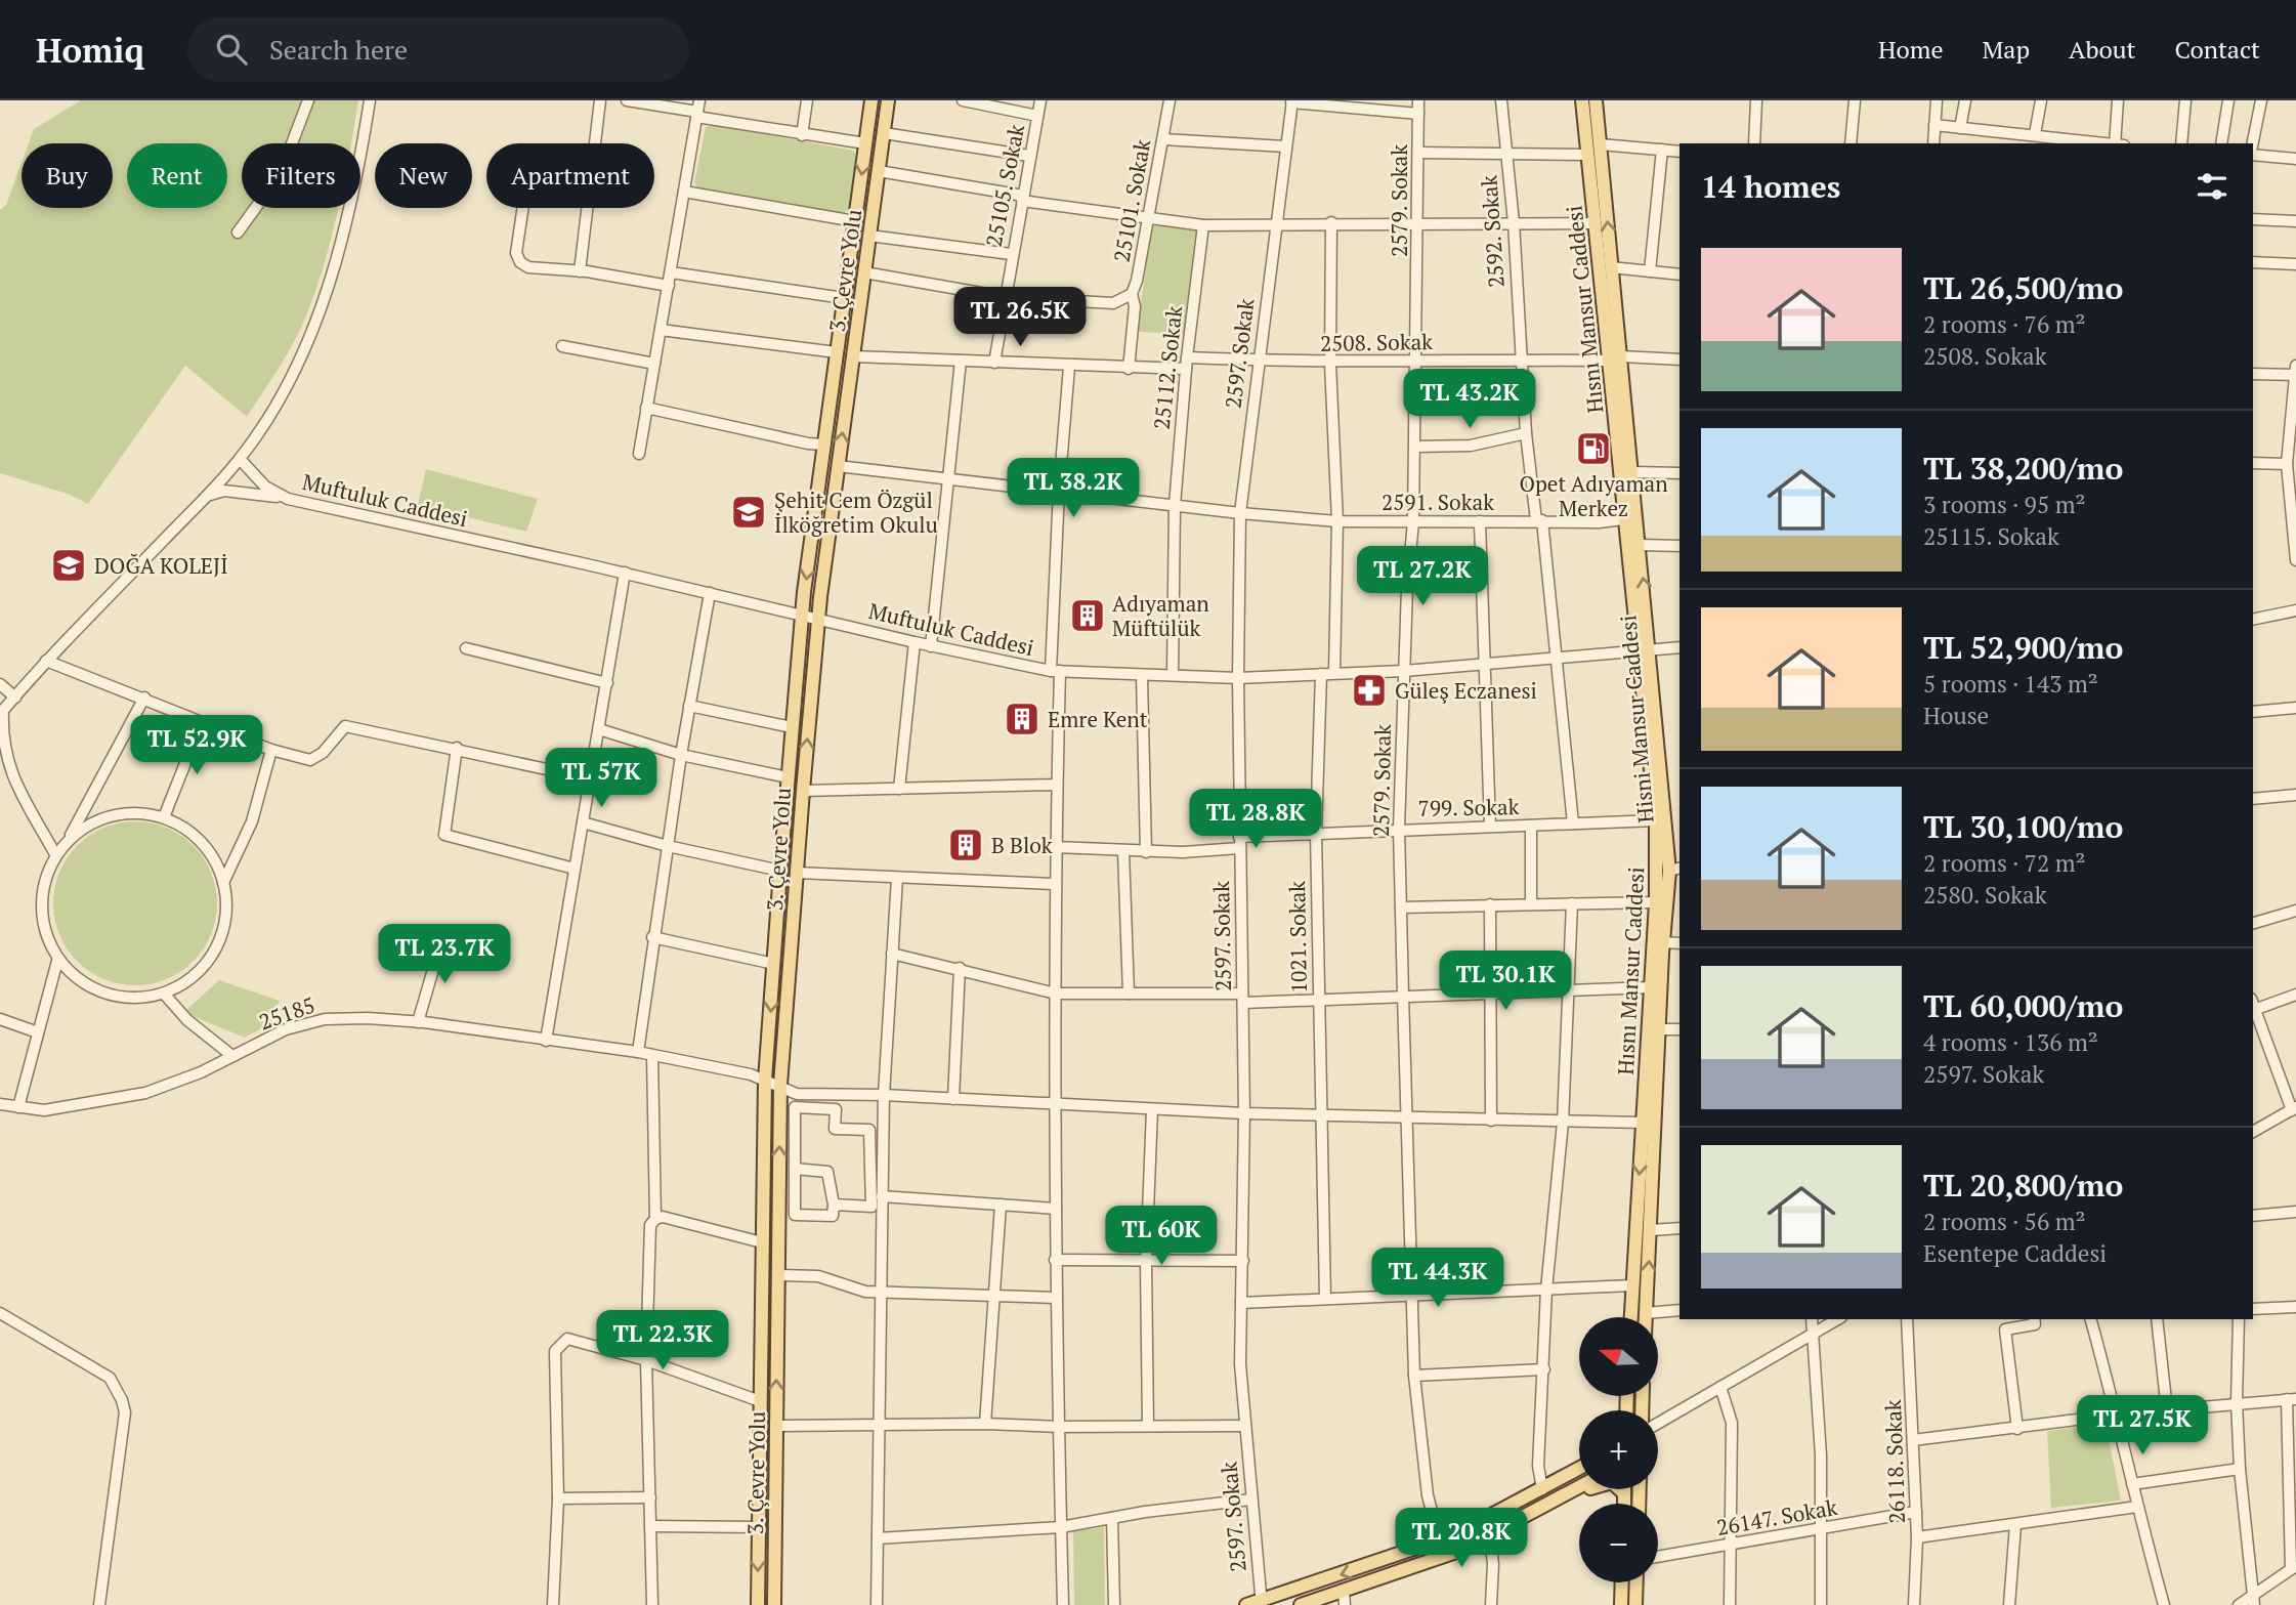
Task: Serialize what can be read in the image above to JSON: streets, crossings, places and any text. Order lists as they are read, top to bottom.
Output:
{
  "streets": {
    "main road": ["3. Çevre Yolu", "Hısnı Mansur Caddesi", "Hisni Mansur Caddesi"],
    "street": [
      "25105. Sokak",
      "25101. Sokak",
      "2579. Sokak",
      "2592. Sokak",
      "2508. Sokak",
      "2597. Sokak",
      "25112. Sokak",
      "Muftuluk Caddesi",
      "2591. Sokak",
      "799. Sokak",
      "1021. Sokak",
      "25185",
      "26118. Sokak",
      "26147. Sokak"
    ]
  },
  "crossings": [
    ["25105. Sokak", "25101. Sokak"],
    ["25105. Sokak", "2508. Sokak"],
    ["25101. Sokak", "3. Çevre Yolu"],
    ["2579. Sokak", "2508. Sokak"],
    ["2579. Sokak", "Muftuluk Caddesi"],
    ["2579. Sokak", "2591. Sokak"],
    ["2579. Sokak", "799. Sokak"],
    ["2579. Sokak", "25185"],
    ["2592. Sokak", "2508. Sokak"],
    ["2592. Sokak", "Muftuluk Caddesi"],
    ["2592. Sokak", "2591. Sokak"],
    ["2592. Sokak", "799. Sokak"],
    ["3. Çevre Yolu", "2508. Sokak"],
    ["3. Çevre Yolu", "Muftuluk Caddesi"],
    ["3. Çevre Yolu", "2591. Sokak"],
    ["3. Çevre Yolu", "25185"],
    ["Hısnı Mansur Caddesi", "2508. Sokak"],
    ["Hısnı Mansur Caddesi", "Muftuluk Caddesi"],
    ["Hısnı Mansur Caddesi", "2591. Sokak"],
    ["Hısnı Mansur Caddesi", "Hisni Mansur Caddesi"],
    ["Hısnı Mansur Caddesi", "799. Sokak"],
    ["Hısnı Mansur Caddesi", "25185"],
    ["2508. Sokak", "2597. Sokak"],
    ["2508. Sokak", "25112. Sokak"],
    ["2508. Sokak", "Hisni Mansur Caddesi"],
    ["2597. Sokak", "Muftuluk Caddesi"],
    ["2597. Sokak", "2591. Sokak"],
    ["2597. Sokak", "799. Sokak"],
    ["2597. Sokak", "25185"],
    ["25112. Sokak", "Muftuluk Caddesi"],
    ["25112. Sokak", "2591. Sokak"],
    ["Muftuluk Caddesi", "Hisni Mansur Caddesi"],
    ["Muftuluk Caddesi", "1021. Sokak"],
    ["799. Sokak", "1021. Sokak"],
    ["1021. Sokak", "25185"],
    ["26118. Sokak", "26147. Sokak"]
  ],
  "places": {
    "fuel station": ["Opet Adıyaman Merkez"],
    "school or university": ["Şehit Cem Özgül İlköğretim Okulu", "DOĞA KOLEJİ"],
    "building": ["Adıyaman Müftülük", "Emre Kent", "B Blok"],
    "pharmacy": ["Güleş Eczanesi"]
  },
  "north": "left",
  "page": {
    "header": "Homiq",
    "search": "Search here",
    "nav": [
      "Home",
      "Map",
      "About",
      "Contact"
    ],
    "chip": [
      "Buy",
      "Rent",
      "Filters",
      "New",
      "Apartment"
    ],
    "heading": "14 homes",
    "list": [
      {
        "name": "TL 26,500/mo",
        "note": "2 rooms · 76 m² · 2508. Sokak"
      },
      {
        "name": "TL 38,200/mo",
        "note": "3 rooms · 95 m² · 25115. Sokak"
      },
      {
        "name": "TL 52,900/mo",
        "note": "5 rooms · 143 m² · House"
      },
      {
        "name": "TL 30,100/mo",
        "note": "2 rooms · 72 m² · 2580. Sokak"
      },
      {
        "name": "TL 60,000/mo",
        "note": "4 rooms · 136 m² · 2597. Sokak"
      },
      {
        "name": "TL 20,800/mo",
        "note": "2 rooms · 56 m² · Esentepe Caddesi"
      }
    ],
    "price": [
      "TL 26.5K",
      "TL 43.2K",
      "TL 38.2K",
      "TL 27.2K",
      "TL 52.9K",
      "TL 57K",
      "TL 28.8K",
      "TL 23.7K",
      "TL 30.1K",
      "TL 60K",
      "TL 44.3K",
      "TL 22.3K",
      "TL 27.5K",
      "TL 20.8K"
    ],
    "map_buttons": ["+", "−"]
  }
}
